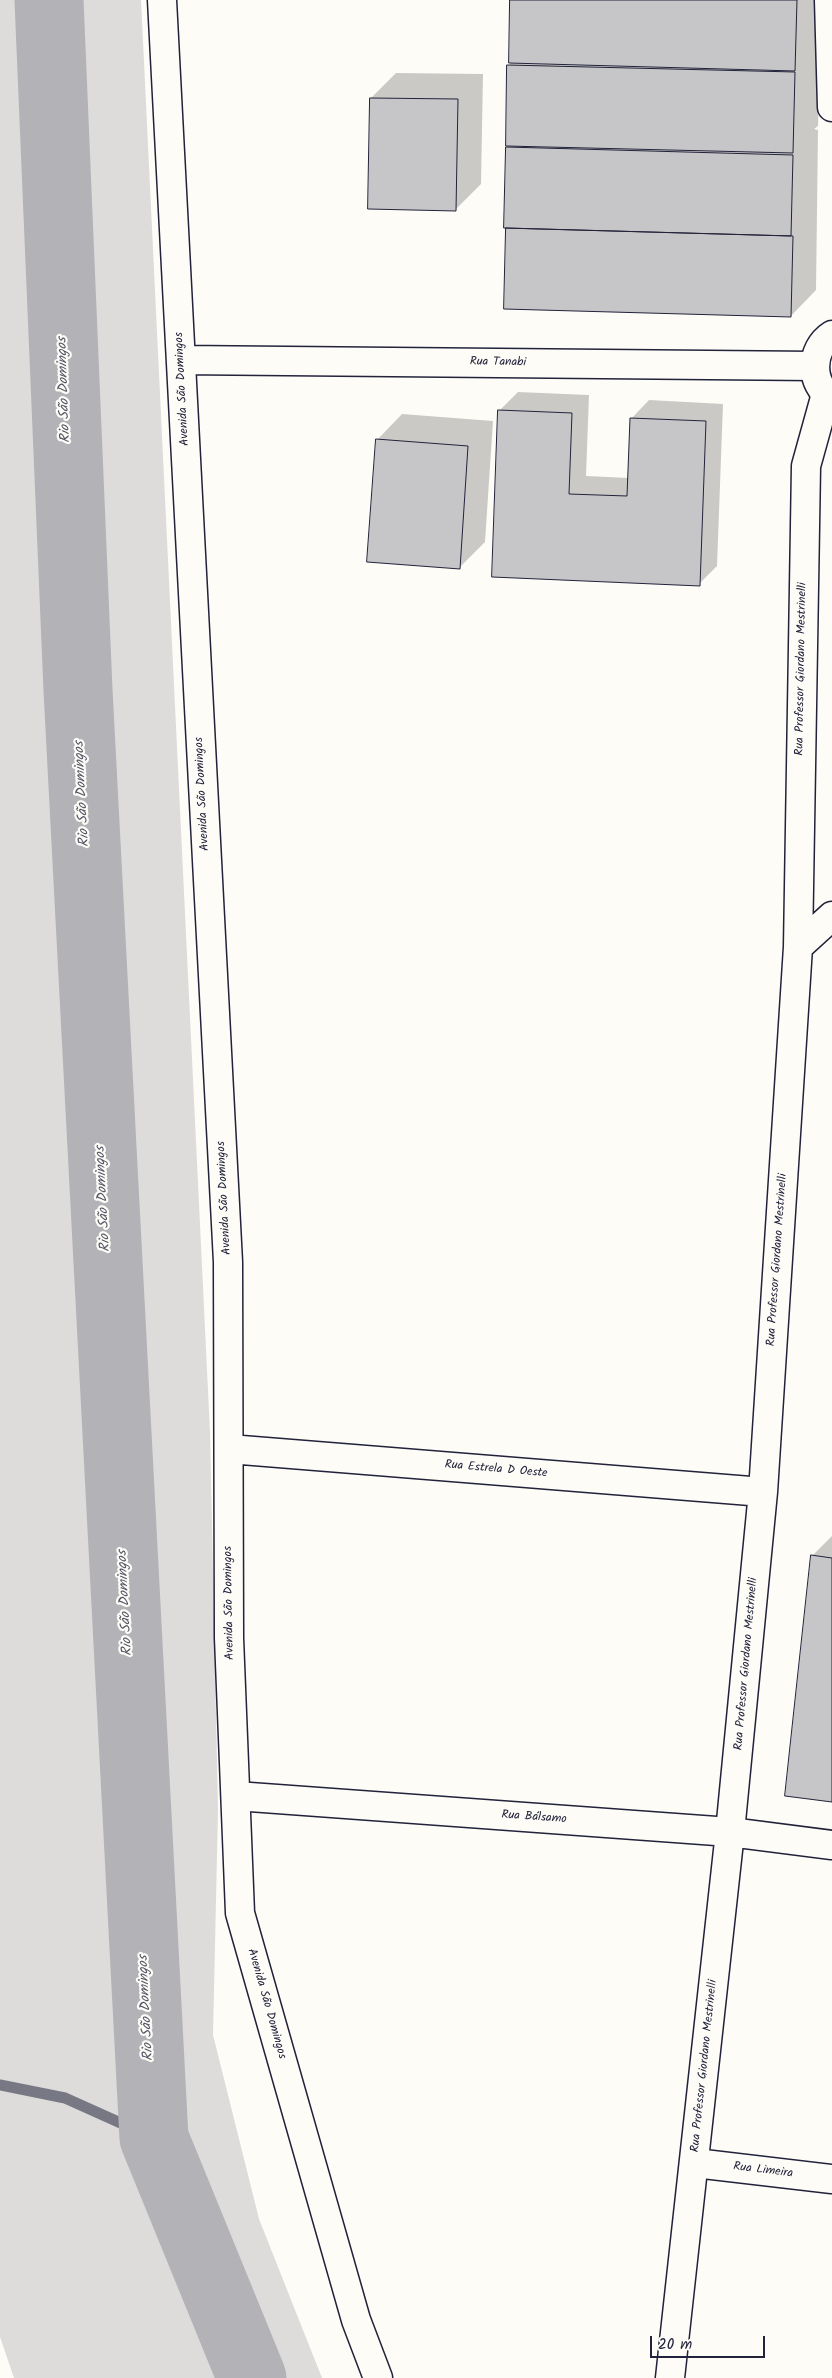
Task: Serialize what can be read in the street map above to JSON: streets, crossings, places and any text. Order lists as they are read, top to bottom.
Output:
{
  "streets": {
    "street": [
      "Rua Tanabi",
      "Avenida São Domingos",
      "Rua Professor Giordano Mestrinelli",
      "Rua Estrela D Oeste",
      "Rua Bálsamo",
      "Rua Limeira"
    ]
  },
  "crossings": [
    ["Rua Tanabi", "Avenida São Domingos"],
    ["Avenida São Domingos", "Rua Estrela D Oeste"],
    ["Avenida São Domingos", "Rua Bálsamo"],
    ["Rua Professor Giordano Mestrinelli", "Rua Estrela D Oeste"],
    ["Rua Professor Giordano Mestrinelli", "Rua Bálsamo"],
    ["Rua Professor Giordano Mestrinelli", "Rua Limeira"]
  ],
  "water": ["Rio São Domingos"],
  "scale_bar": "20 m"
}
